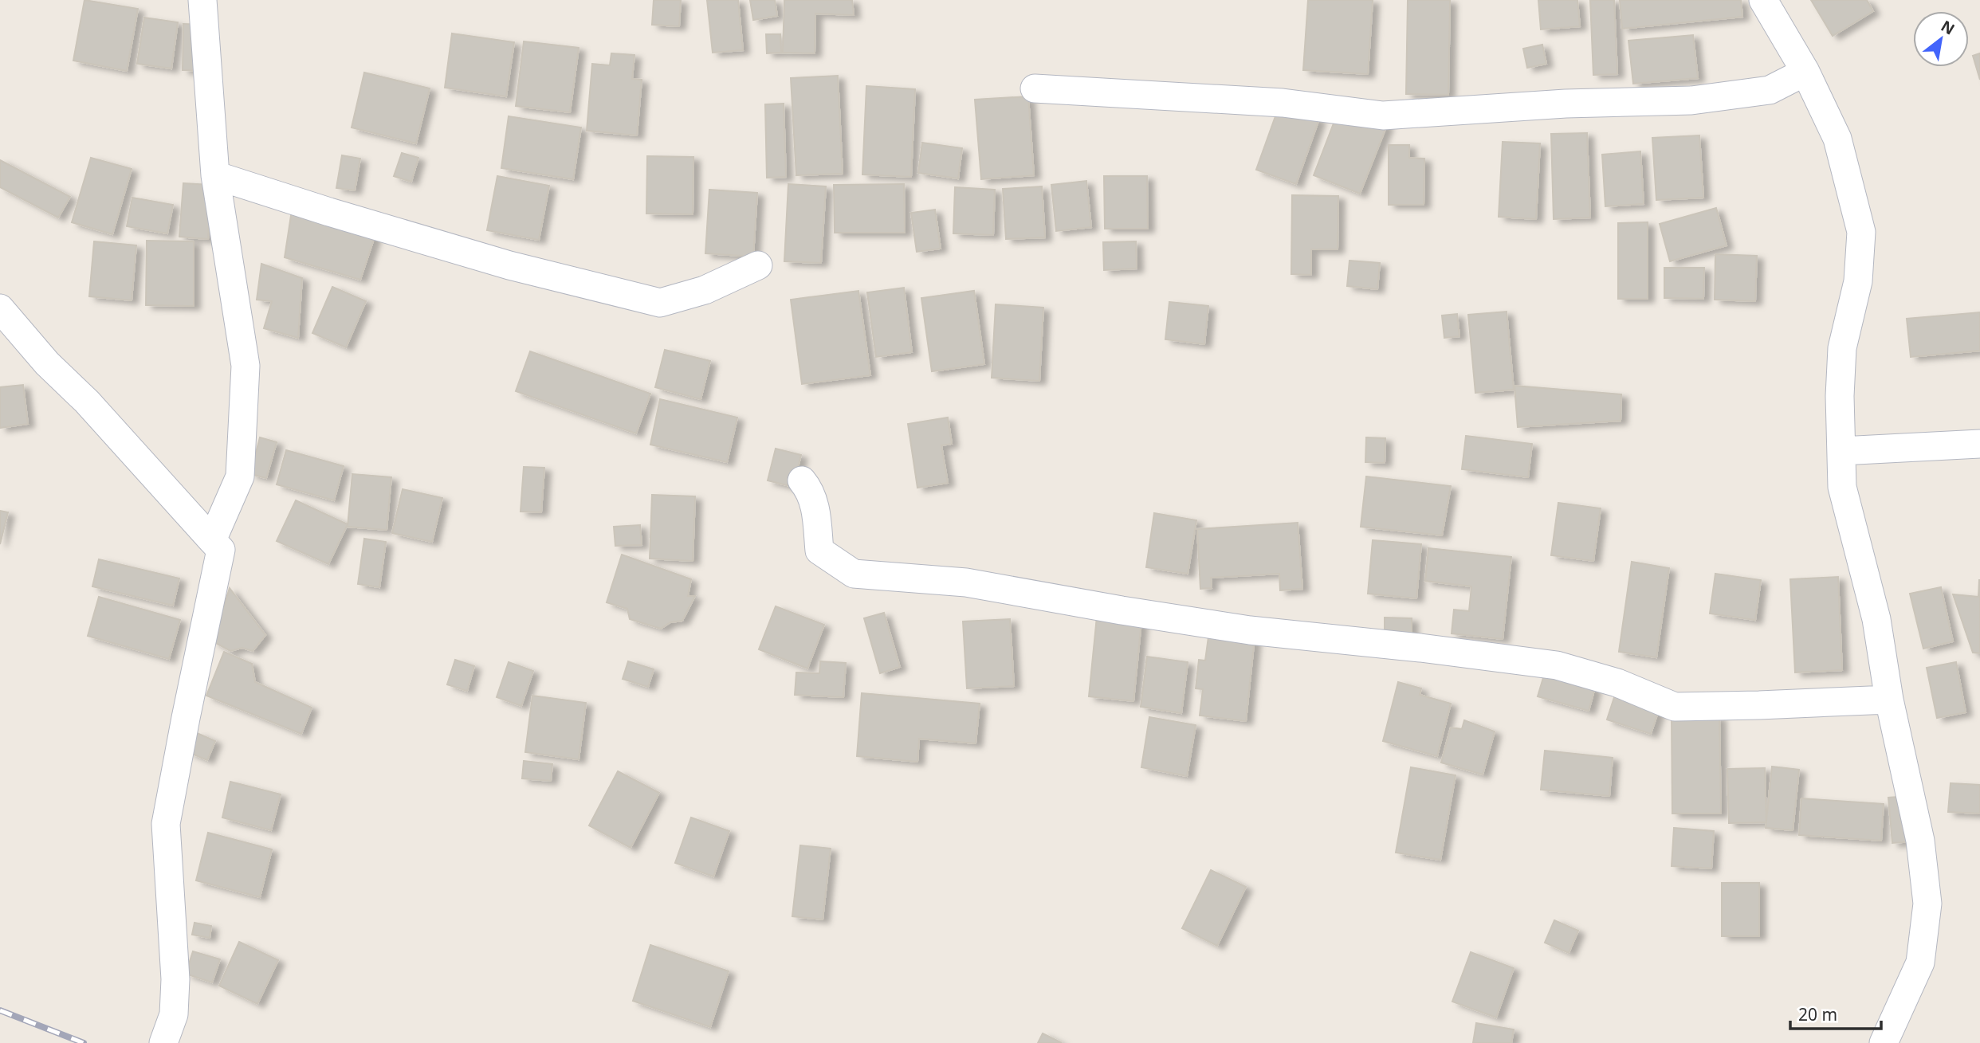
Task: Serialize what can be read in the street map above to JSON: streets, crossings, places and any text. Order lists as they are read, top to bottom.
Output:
{
  "scale_bar": "20 m",
  "north": "top right"
}
